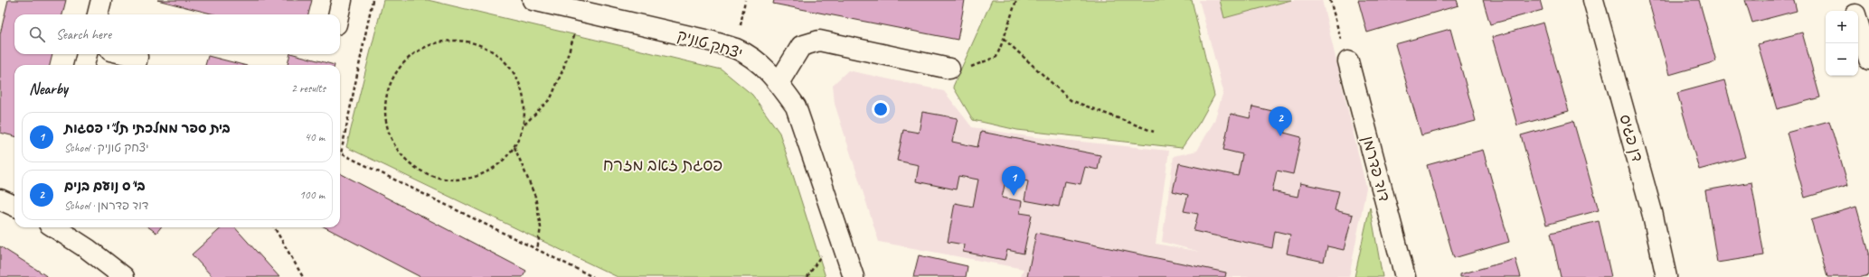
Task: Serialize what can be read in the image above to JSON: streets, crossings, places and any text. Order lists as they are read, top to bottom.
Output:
{
  "streets": {
    "street": ["יצחק טוניק", "דן פגיס", "דוד פדרמן"]
  },
  "districts": ["פסגת זאב מזרח"],
  "page": {
    "map_buttons": ["+", "−"],
    "search": "Search here",
    "heading": ["Nearby", "2 results"],
    "pins": ["2", "1"],
    "list": [
      {
        "mark": "1",
        "name": "בית ספר ממלכתי תל\"י פסגות",
        "note": "School · יצחק טוניק",
        "value": "40 m"
      },
      {
        "mark": "2",
        "name": "בי\"ס נועם בנים",
        "note": "School · דוד פדרמן",
        "value": "100 m"
      }
    ]
  }
}
